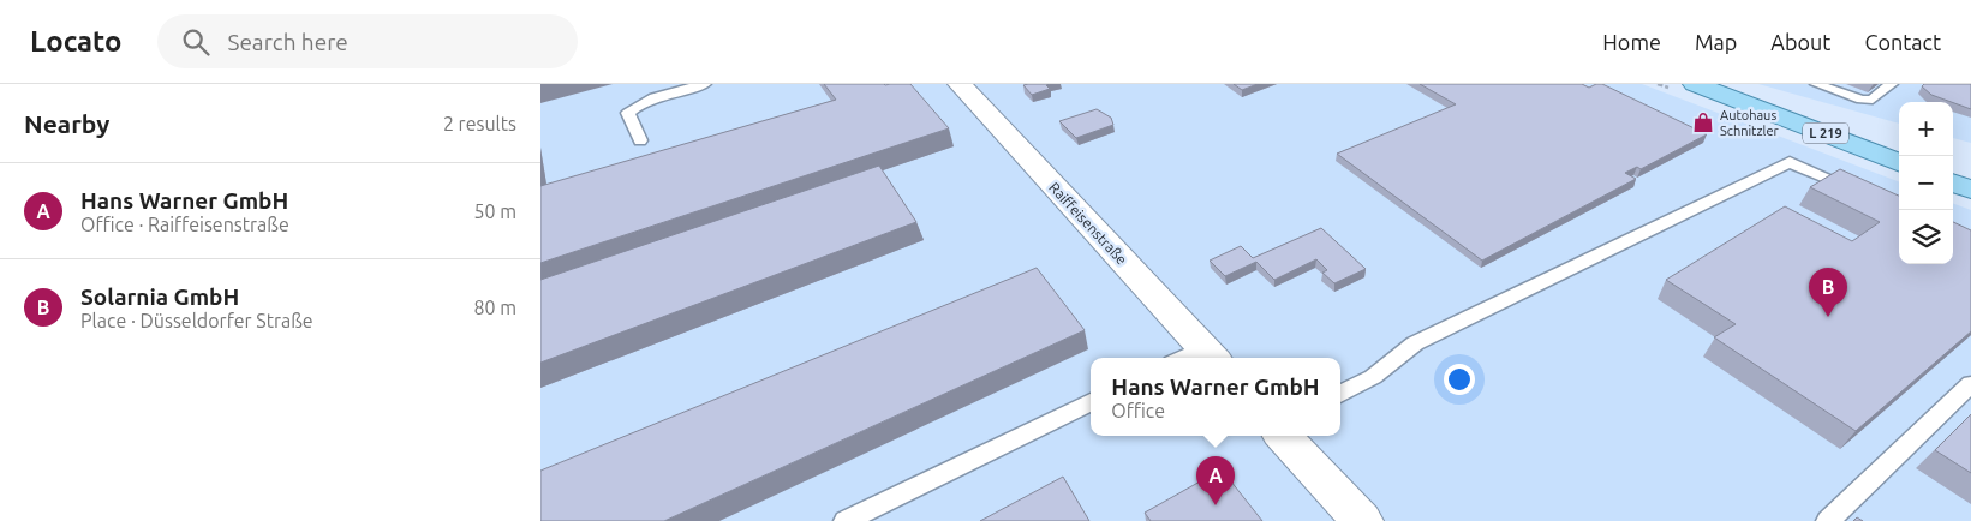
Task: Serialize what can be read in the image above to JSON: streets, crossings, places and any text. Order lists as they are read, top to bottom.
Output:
{
  "streets": {
    "main road": ["L 219"],
    "street": ["Raiffeisenstraße"]
  },
  "places": {
    "shop": ["Autohaus Schnitzler"]
  },
  "page": {
    "header": "Locato",
    "search": "Search here",
    "nav": [
      "Home",
      "Map",
      "About",
      "Contact"
    ],
    "heading": ["Nearby", "2 results"],
    "map_buttons": ["+", "−"],
    "list": [
      {
        "mark": "A",
        "name": "Hans Warner GmbH",
        "note": "Office · Raiffeisenstraße",
        "value": "50 m"
      },
      {
        "mark": "B",
        "name": "Solarnia GmbH",
        "note": "Place · Düsseldorfer Straße",
        "value": "80 m"
      }
    ],
    "pins": ["B", "A"],
    "popup": ["Hans Warner GmbH", "Office"]
  }
}
